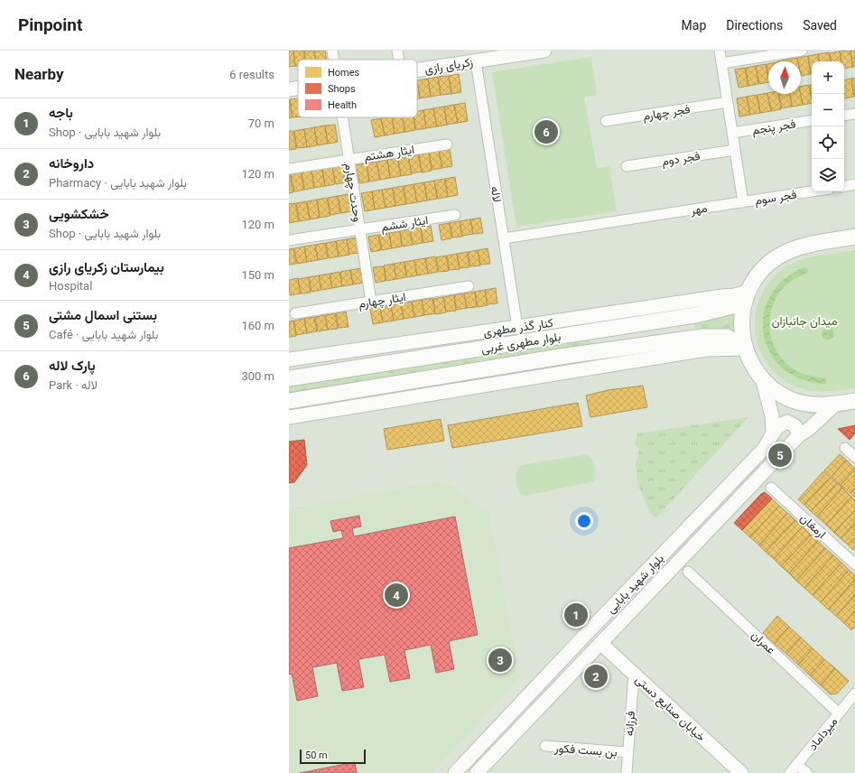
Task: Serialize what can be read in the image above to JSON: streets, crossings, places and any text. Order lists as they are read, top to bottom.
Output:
{
  "streets": {
    "main road": ["بلوار مطهری غربی"],
    "street": [
      "زکریای رازی",
      "فجر چهارم",
      "فجر پنجم",
      "ایثار هشتم",
      "فجر دوم",
      "وحدت چهارم",
      "لاله",
      "فجر سوم",
      "مهر",
      "ایثار ششم",
      "ایثار چهارم",
      "کنار گذر مطهری",
      "ارمغان",
      "بلوار شهید بابایی",
      "عمران",
      "خیابان صنایع دستی",
      "فرزانه",
      "میرداماد",
      "بن بست فكور"
    ]
  },
  "crossings": [
    ["زکریای رازی", "لاله"],
    ["ایثار هشتم", "وحدت چهارم"],
    ["وحدت چهارم", "ایثار ششم"],
    ["وحدت چهارم", "ایثار چهارم"],
    ["لاله", "مهر"],
    ["لاله", "کنار گذر مطهری"],
    ["فجر سوم", "مهر"],
    ["کنار گذر مطهری", "بلوار مطهری غربی"],
    ["بلوار شهید بابایی", "خیابان صنایع دستی"],
    ["عمران", "میرداماد"],
    ["خیابان صنایع دستی", "فرزانه"],
    ["فرزانه", "بن بست فكور"]
  ],
  "parks": ["میدان جانبازان"],
  "legend": ["Homes", "Shops", "Health"],
  "scale_bar": "50 m",
  "north": "top",
  "page": {
    "header": "Pinpoint",
    "nav": ["Map", "Directions", "Saved"],
    "heading": ["Nearby", "6 results"],
    "map_buttons": ["+", "−"],
    "list": [
      {
        "mark": "1",
        "name": "باجه",
        "note": "Shop · بلوار شهید بابایی",
        "value": "70 m"
      },
      {
        "mark": "2",
        "name": "داروخانه",
        "note": "Pharmacy · بلوار شهید بابایی",
        "value": "120 m"
      },
      {
        "mark": "3",
        "name": "خشکشویی",
        "note": "Shop · بلوار شهید بابایی",
        "value": "120 m"
      },
      {
        "mark": "4",
        "name": "بیمارستان زکریای رازی",
        "note": "Hospital",
        "value": "150 m"
      },
      {
        "mark": "5",
        "name": "بستنی اسمال مشتی",
        "note": "Café · بلوار شهید بابایی",
        "value": "160 m"
      },
      {
        "mark": "6",
        "name": "پارک لاله",
        "note": "Park · لاله",
        "value": "300 m"
      }
    ],
    "pins": [
      "6",
      "5",
      "4",
      "1",
      "3",
      "2"
    ],
    "scale": "50 m"
  }
}
